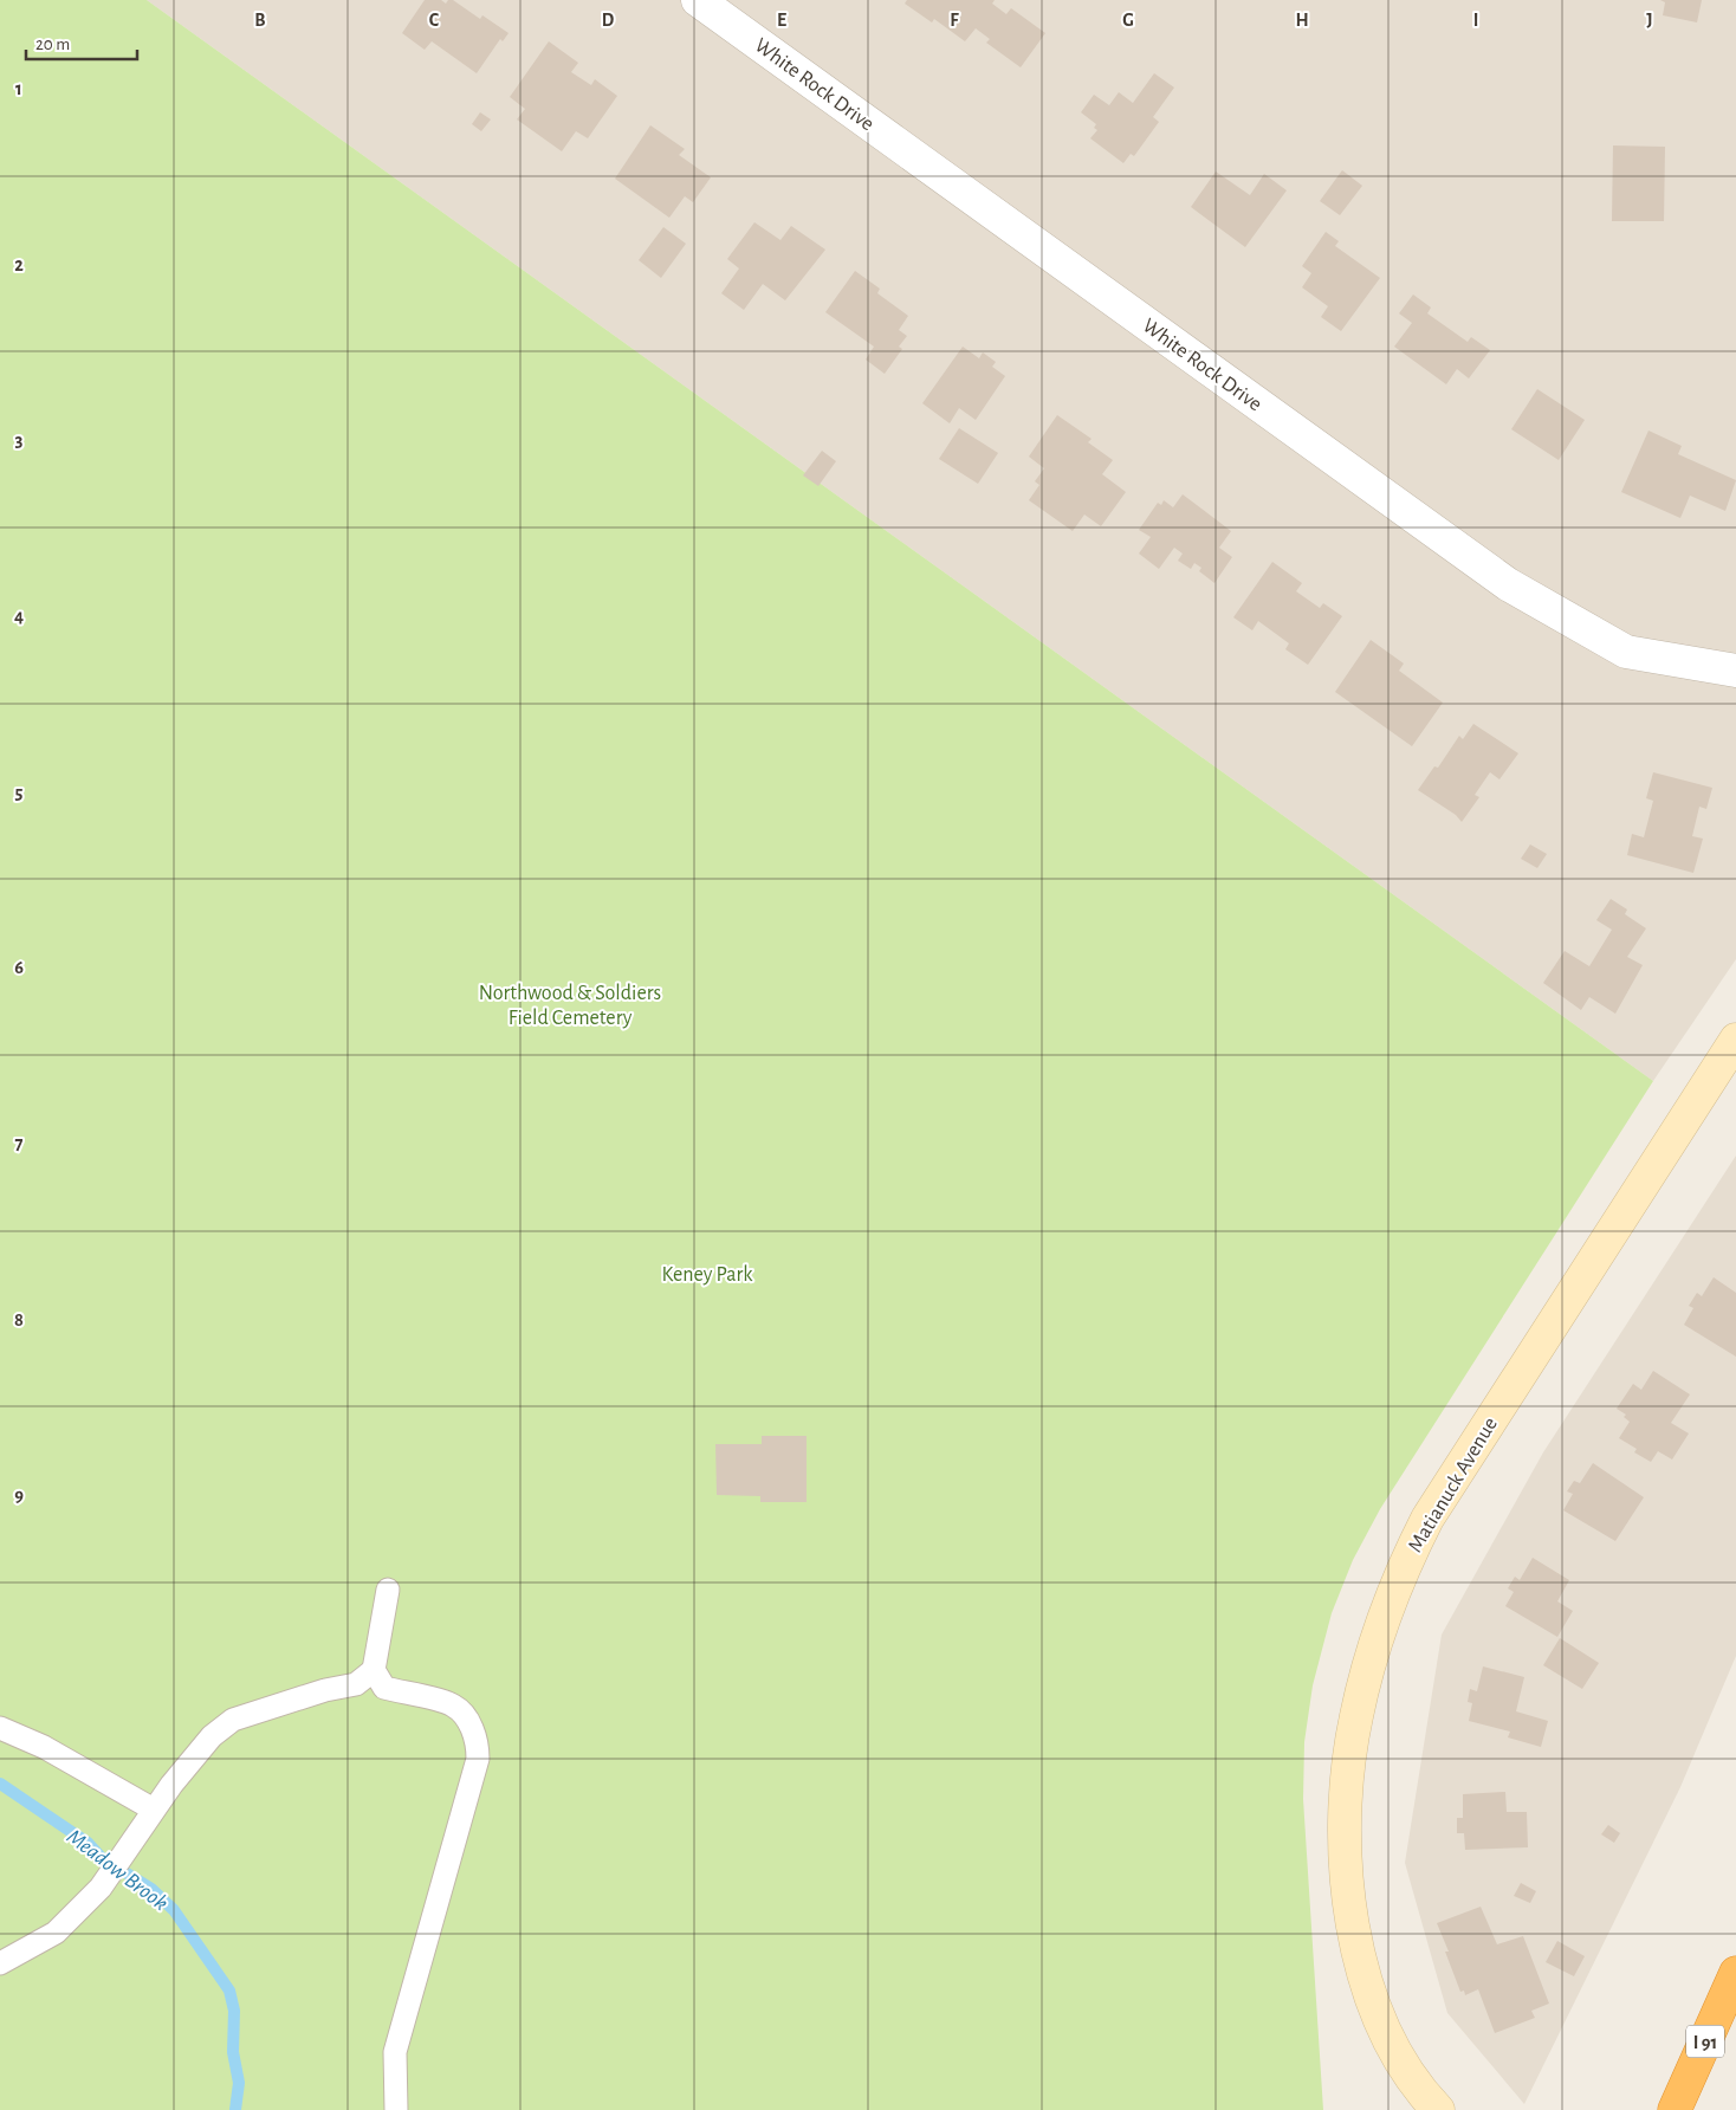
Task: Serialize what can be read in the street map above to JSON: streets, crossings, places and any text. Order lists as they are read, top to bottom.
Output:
{
  "streets": {
    "highway": ["I 91"],
    "street": ["White Rock Drive", "Matianuck Avenue"]
  },
  "water": ["Meadow Brook"],
  "parks": ["Northwood & Soldiers Field Cemetery", "Keney Park"],
  "scale_bar": "20 m",
  "grid": {
    "columns": [
      "B",
      "C",
      "D",
      "E",
      "F",
      "G",
      "H",
      "I",
      "J"
    ],
    "rows": [
      "1",
      "2",
      "3",
      "4",
      "5",
      "6",
      "7",
      "8",
      "9"
    ]
  }
}
